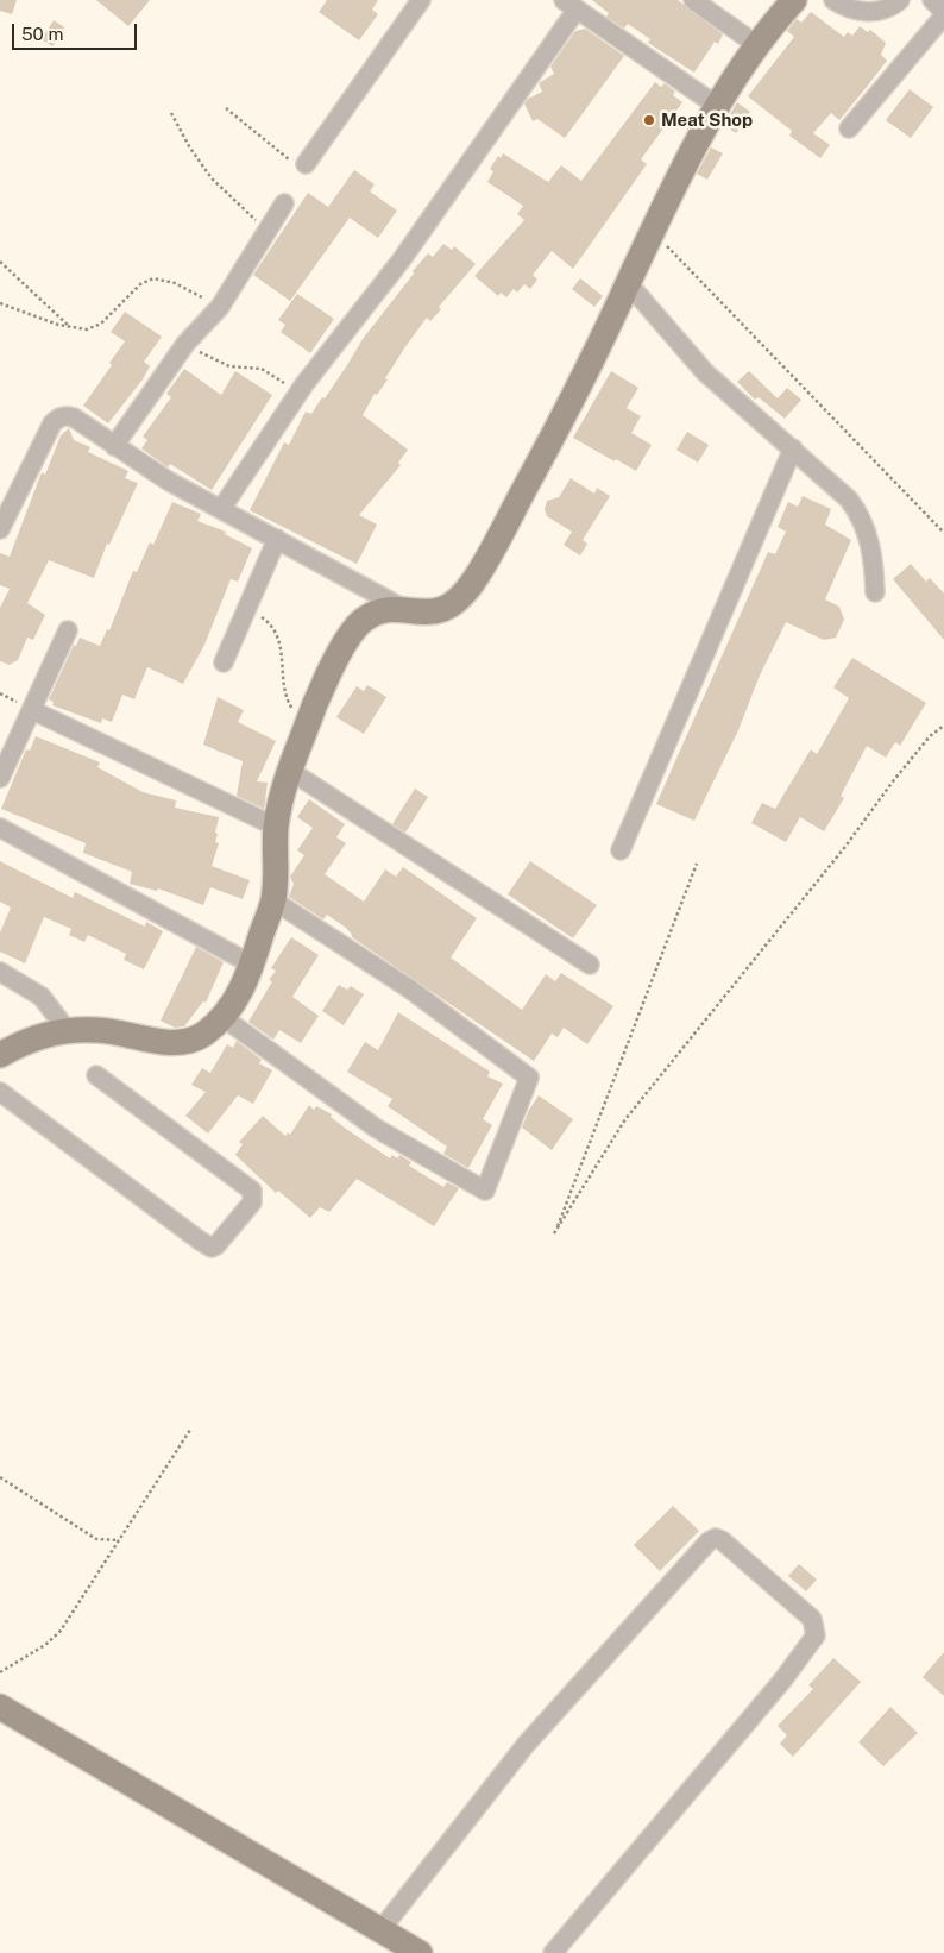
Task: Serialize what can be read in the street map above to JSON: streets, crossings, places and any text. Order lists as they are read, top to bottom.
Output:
{
  "places": ["Meat Shop"],
  "scale_bar": "50 m"
}
